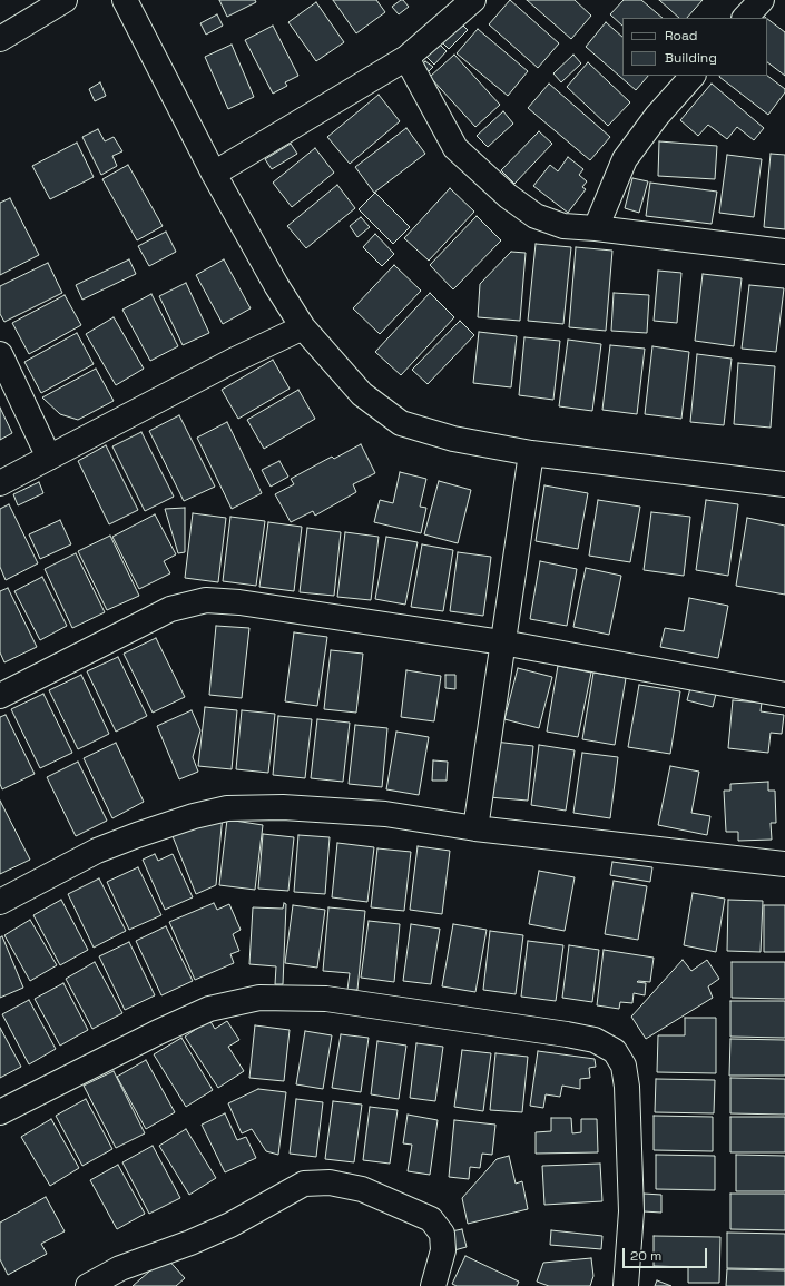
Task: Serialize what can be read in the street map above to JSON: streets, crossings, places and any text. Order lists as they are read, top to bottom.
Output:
{
  "legend": ["Road", "Building"],
  "scale_bar": "20 m"
}
